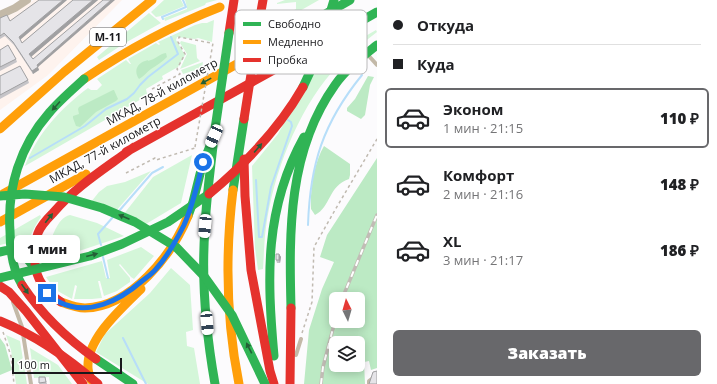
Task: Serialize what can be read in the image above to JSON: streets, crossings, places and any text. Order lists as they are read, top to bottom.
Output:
{
  "streets": {
    "main road": ["М-11", "МКАД, 78-й километр", "МКАД, 77-й километр"]
  },
  "crossings": [
    ["МКАД, 78-й километр", "МКАД, 77-й километр"]
  ],
  "legend": ["Свободно", "Медленно", "Пробка"],
  "scale_bar": "100 m",
  "north": "top",
  "page": {
    "banner": ["Откуда", "Куда"],
    "list": [
      {
        "name": "Эконом",
        "note": "1 мин · 21:15",
        "value": "110 ₽"
      },
      {
        "name": "Комфорт",
        "note": "2 мин · 21:16",
        "value": "148 ₽"
      },
      {
        "name": "XL",
        "note": "3 мин · 21:17",
        "value": "186 ₽"
      }
    ],
    "bubble": "1 мин",
    "buttons": "Заказать",
    "scale": "100 m"
  }
}
